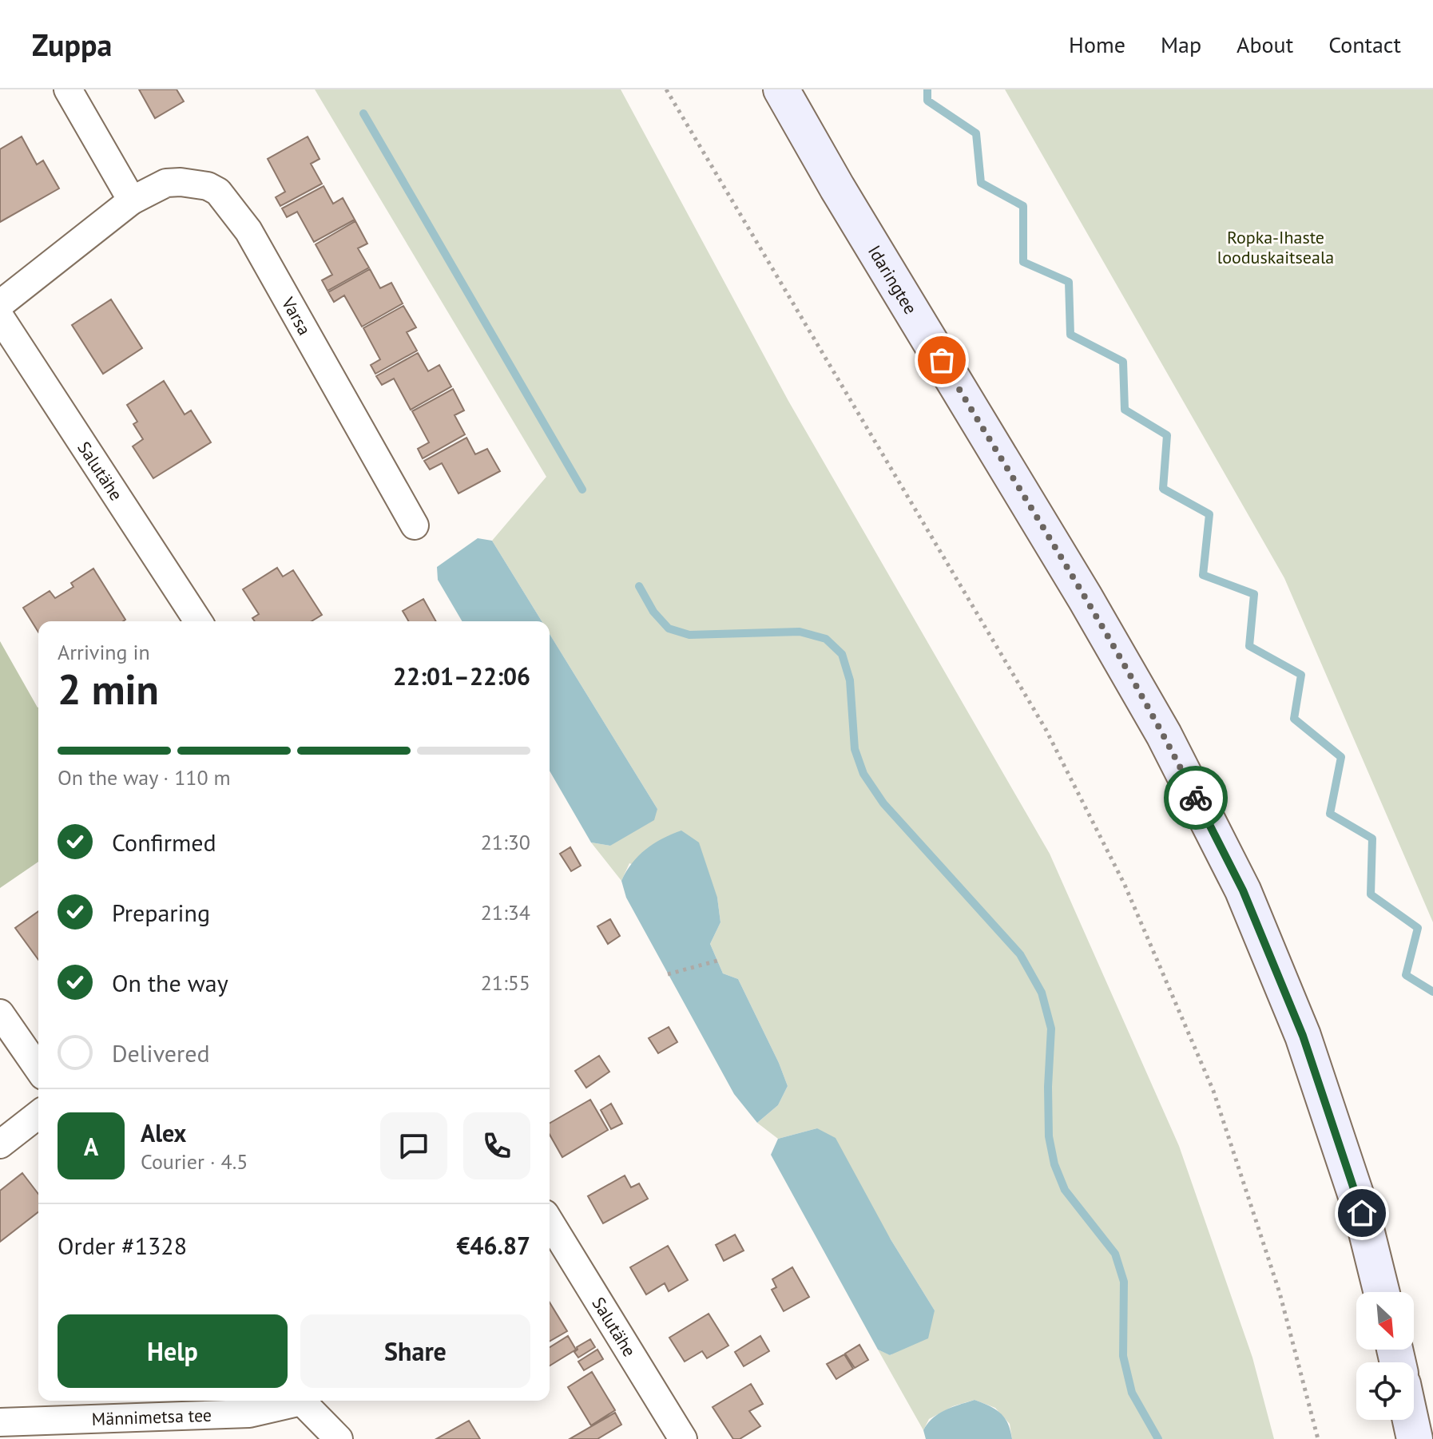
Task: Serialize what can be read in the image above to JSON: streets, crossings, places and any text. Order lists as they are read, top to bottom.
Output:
{
  "streets": {
    "main road": ["Idaringtee"],
    "street": ["Varsa", "Salutähe", "Männimetsa tee"]
  },
  "parks": ["Ropka-Ihaste looduskaitseala"],
  "north": "bottom right",
  "page": {
    "header": "Zuppa",
    "nav": [
      "Home",
      "Map",
      "About",
      "Contact"
    ],
    "heading": ["2 min", "Arriving in", "22:01–22:06"],
    "panel": [
      "Alex",
      "Courier · 4.5",
      "Order #1328",
      "€46.87"
    ],
    "bar": "On the way · 110 m",
    "list": [
      ["Confirmed", "21:30"],
      ["Preparing", "21:34"],
      ["On the way", "21:55"],
      "Delivered"
    ],
    "round": "A",
    "buttons": ["Help", "Share"]
  }
}
